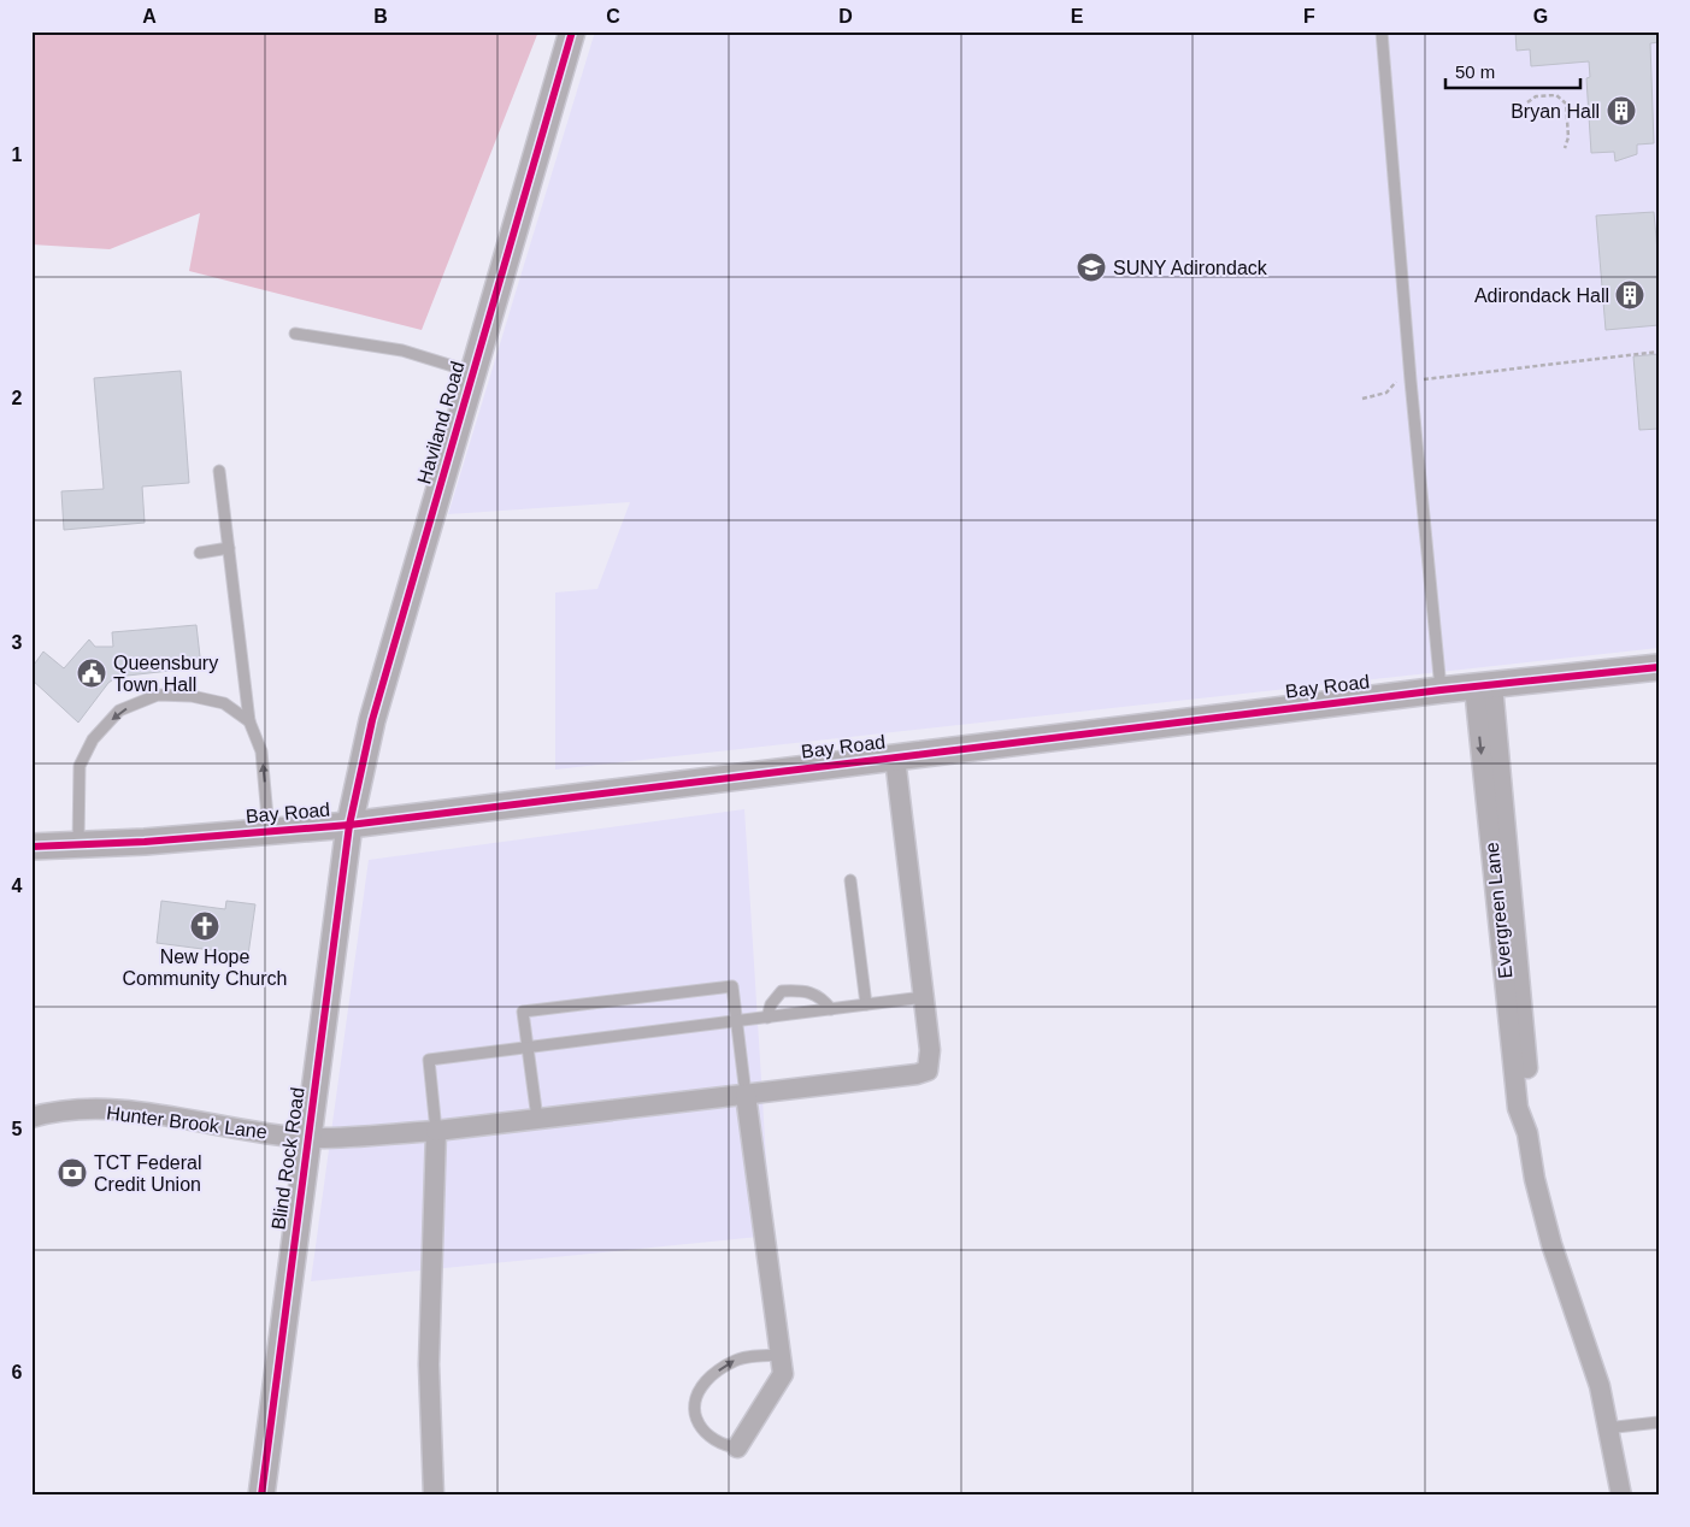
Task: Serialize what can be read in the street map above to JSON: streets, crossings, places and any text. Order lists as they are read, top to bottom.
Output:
{
  "streets": {
    "street": [
      "Haviland Road",
      "Bay Road",
      "Evergreen Lane",
      "Hunter Brook Lane",
      "Blind Rock Road"
    ]
  },
  "crossings": [
    ["Haviland Road", "Bay Road"],
    ["Haviland Road", "Blind Rock Road"],
    ["Bay Road", "Evergreen Lane"],
    ["Bay Road", "Blind Rock Road"],
    ["Hunter Brook Lane", "Blind Rock Road"]
  ],
  "places": {
    "building": ["Bryan Hall", "Adirondack Hall"],
    "school or university": ["SUNY Adirondack"],
    "public building": ["Queensbury Town Hall"],
    "church": ["New Hope Community Church"],
    "bank": ["TCT Federal Credit Union"]
  },
  "scale_bar": "50 m",
  "grid": {
    "columns": [
      "A",
      "B",
      "C",
      "D",
      "E",
      "F",
      "G"
    ],
    "rows": [
      "1",
      "2",
      "3",
      "4",
      "5",
      "6"
    ]
  }
}
